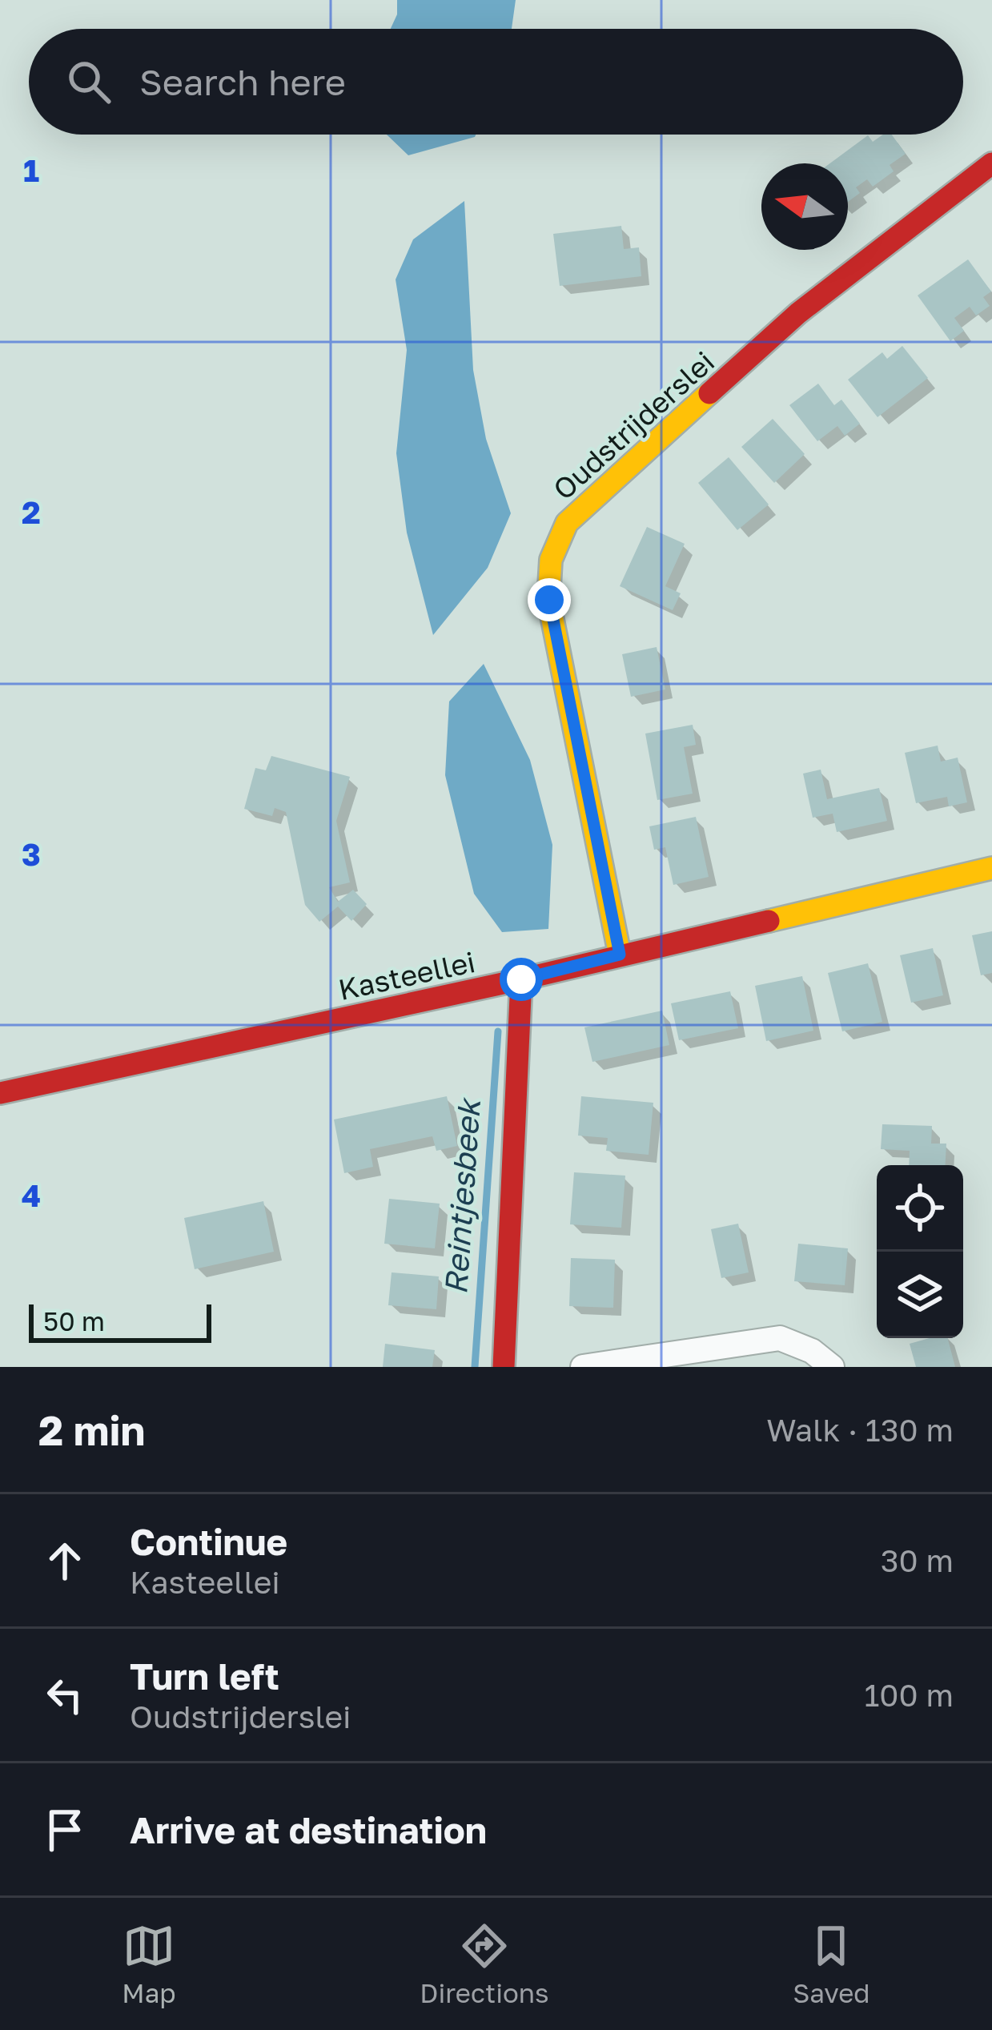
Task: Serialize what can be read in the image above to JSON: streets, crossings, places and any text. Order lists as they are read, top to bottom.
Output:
{
  "streets": {
    "street": ["Oudstrijderslei", "Kasteellei"]
  },
  "crossings": [
    ["Oudstrijderslei", "Kasteellei"]
  ],
  "water": ["Reintjesbeek"],
  "scale_bar": "50 m",
  "north": "left",
  "page": {
    "search": "Search here",
    "scale": "50 m",
    "heading": ["2 min", "Walk · 130 m"],
    "list": [
      ["Continue", "Kasteellei", "30 m"],
      ["Turn left", "Oudstrijderslei", "100 m"],
      "Arrive at destination"
    ],
    "nav": ["Map", "Directions", "Saved"]
  },
  "grid": {
    "rows": [
      "1",
      "2",
      "3",
      "4"
    ]
  }
}
